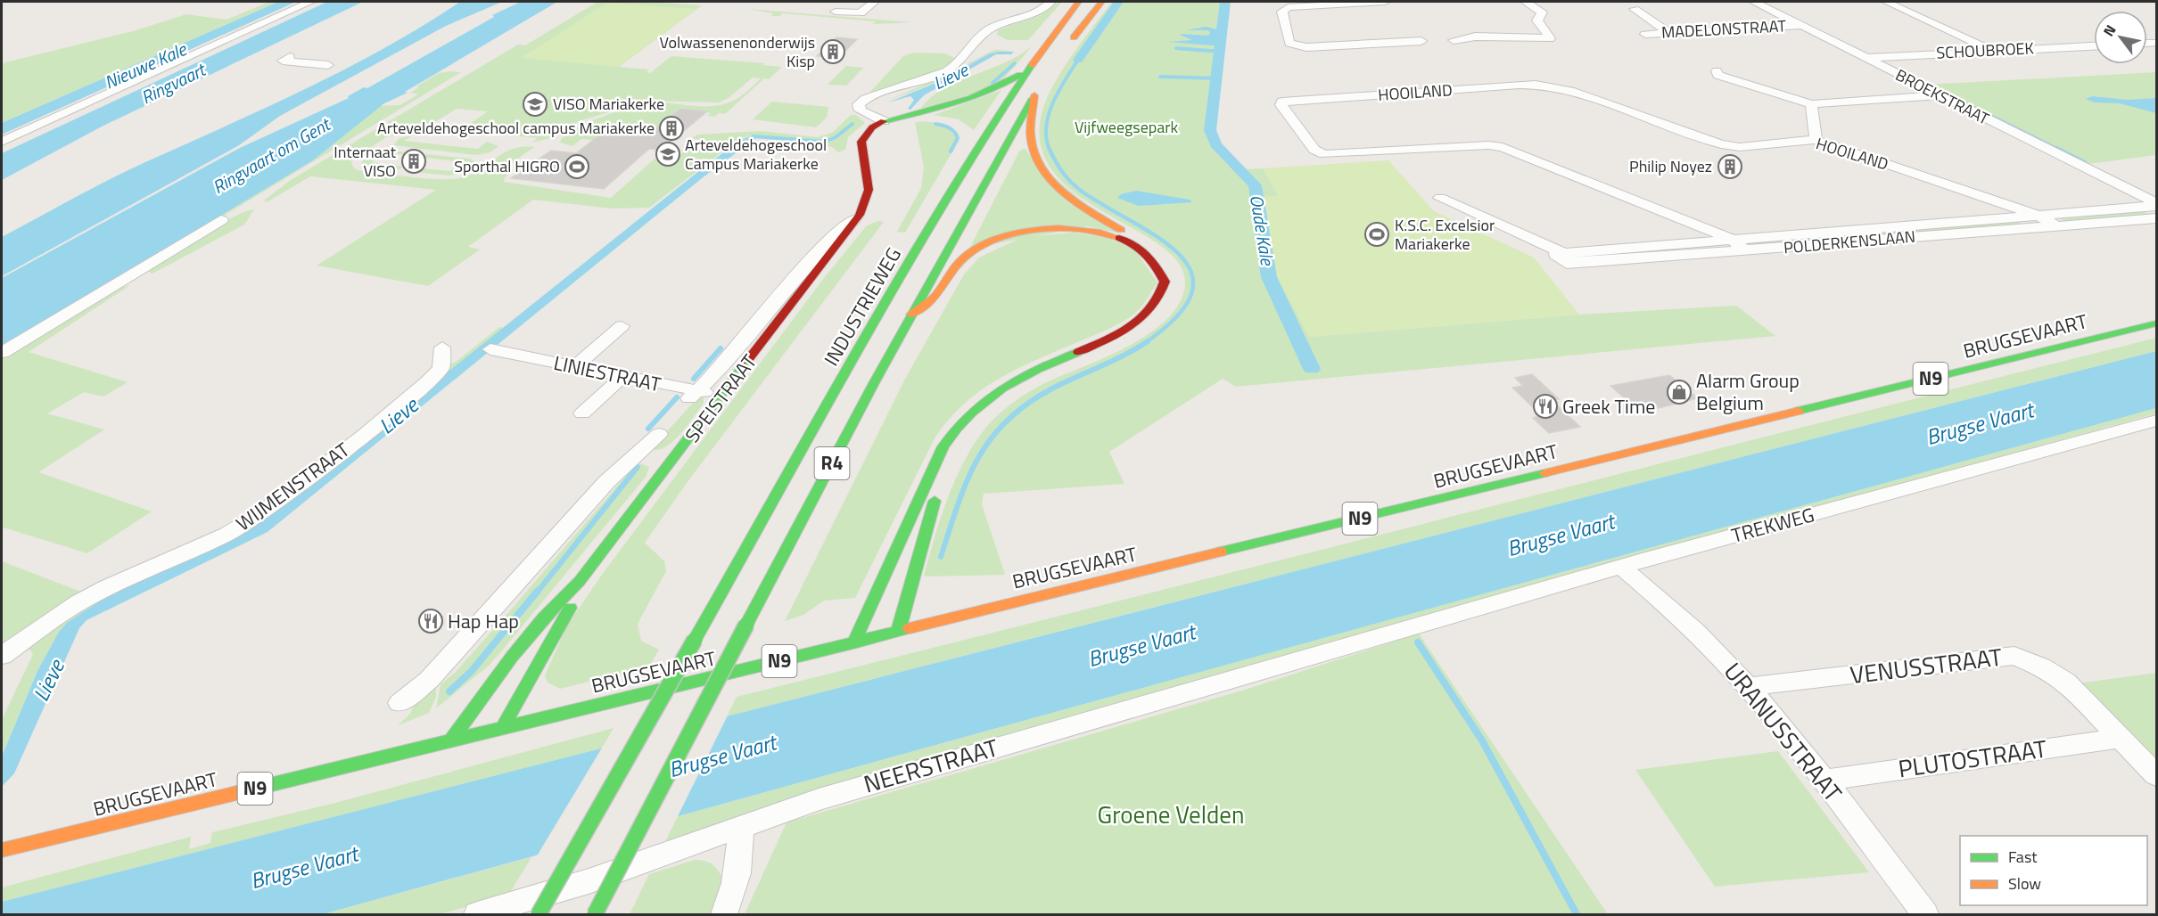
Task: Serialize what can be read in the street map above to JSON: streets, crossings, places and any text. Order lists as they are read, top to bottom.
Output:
{
  "streets": {
    "main road": [
      "INDUSTRIEWEG",
      "BRUGSEVAART",
      "N9",
      "SPEISTRAAT",
      "R4"
    ],
    "street": [
      "MADELONSTRAAT",
      "SCHOUBROEK",
      "HOOILAND",
      "BROEKSTRAAT",
      "POLDERKENSLAAN",
      "LINIESTRAAT",
      "WIJMENSTRAAT",
      "TREKWEG",
      "VENUSSTRAAT",
      "URANUSSTRAAT",
      "PLUTOSTRAAT",
      "NEERSTRAAT"
    ]
  },
  "crossings": [
    ["MADELONSTRAAT", "BROEKSTRAAT"],
    ["SCHOUBROEK", "BROEKSTRAAT"],
    ["HOOILAND", "POLDERKENSLAAN"],
    ["BROEKSTRAAT", "POLDERKENSLAAN"],
    ["INDUSTRIEWEG", "R4"],
    ["BRUGSEVAART", "SPEISTRAAT"],
    ["LINIESTRAAT", "SPEISTRAAT"],
    ["SPEISTRAAT", "R4"],
    ["TREKWEG", "URANUSSTRAAT"],
    ["TREKWEG", "NEERSTRAAT"],
    ["VENUSSTRAAT", "URANUSSTRAAT"],
    ["VENUSSTRAAT", "PLUTOSTRAAT"],
    ["URANUSSTRAAT", "PLUTOSTRAAT"]
  ],
  "water": [
    "Nieuwe Kale",
    "Lieve",
    "Ringvaart",
    "Ringvaart om Gent",
    "Oude Kale",
    "Brugse Vaart"
  ],
  "parks": ["Vijfweegsepark", "Groene Velden"],
  "places": {
    "building": [
      "Volwassenenonderwijs Kisp",
      "Arteveldehogeschool campus Mariakerke",
      "Internaat VISO",
      "Philip Noyez"
    ],
    "school or university": ["VISO Mariakerke", "Arteveldehogeschool Campus Mariakerke"],
    "sports": ["Sporthal HIGRO", "K.S.C. Excelsior Mariakerke"],
    "shop": ["Alarm Group Belgium"],
    "restaurant": ["Greek Time", "Hap Hap"]
  },
  "legend": ["Fast", "Slow"],
  "north": "top left"
}
